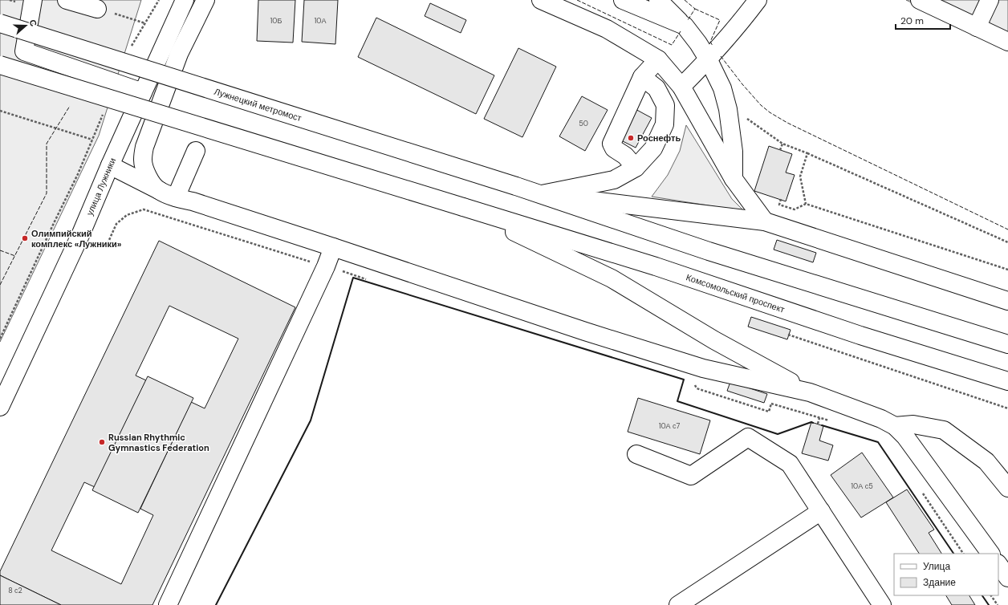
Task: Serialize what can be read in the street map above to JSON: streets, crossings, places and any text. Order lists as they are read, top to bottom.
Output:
{
  "streets": {
    "main road": ["Лужнецкий метромост", "улица Лужники", "Комсомольский проспект"]
  },
  "places": ["Роснефть", "Олимпийский комплекс «Лужники»", "Russian Rhythmic Gymnastics Federation"],
  "house_numbers": [
    "10Б",
    "10А",
    "50",
    "10А с7",
    "10А с5",
    "8 с2"
  ],
  "legend": ["Улица", "Здание"],
  "scale_bar": "20 m",
  "north": "right"
}
